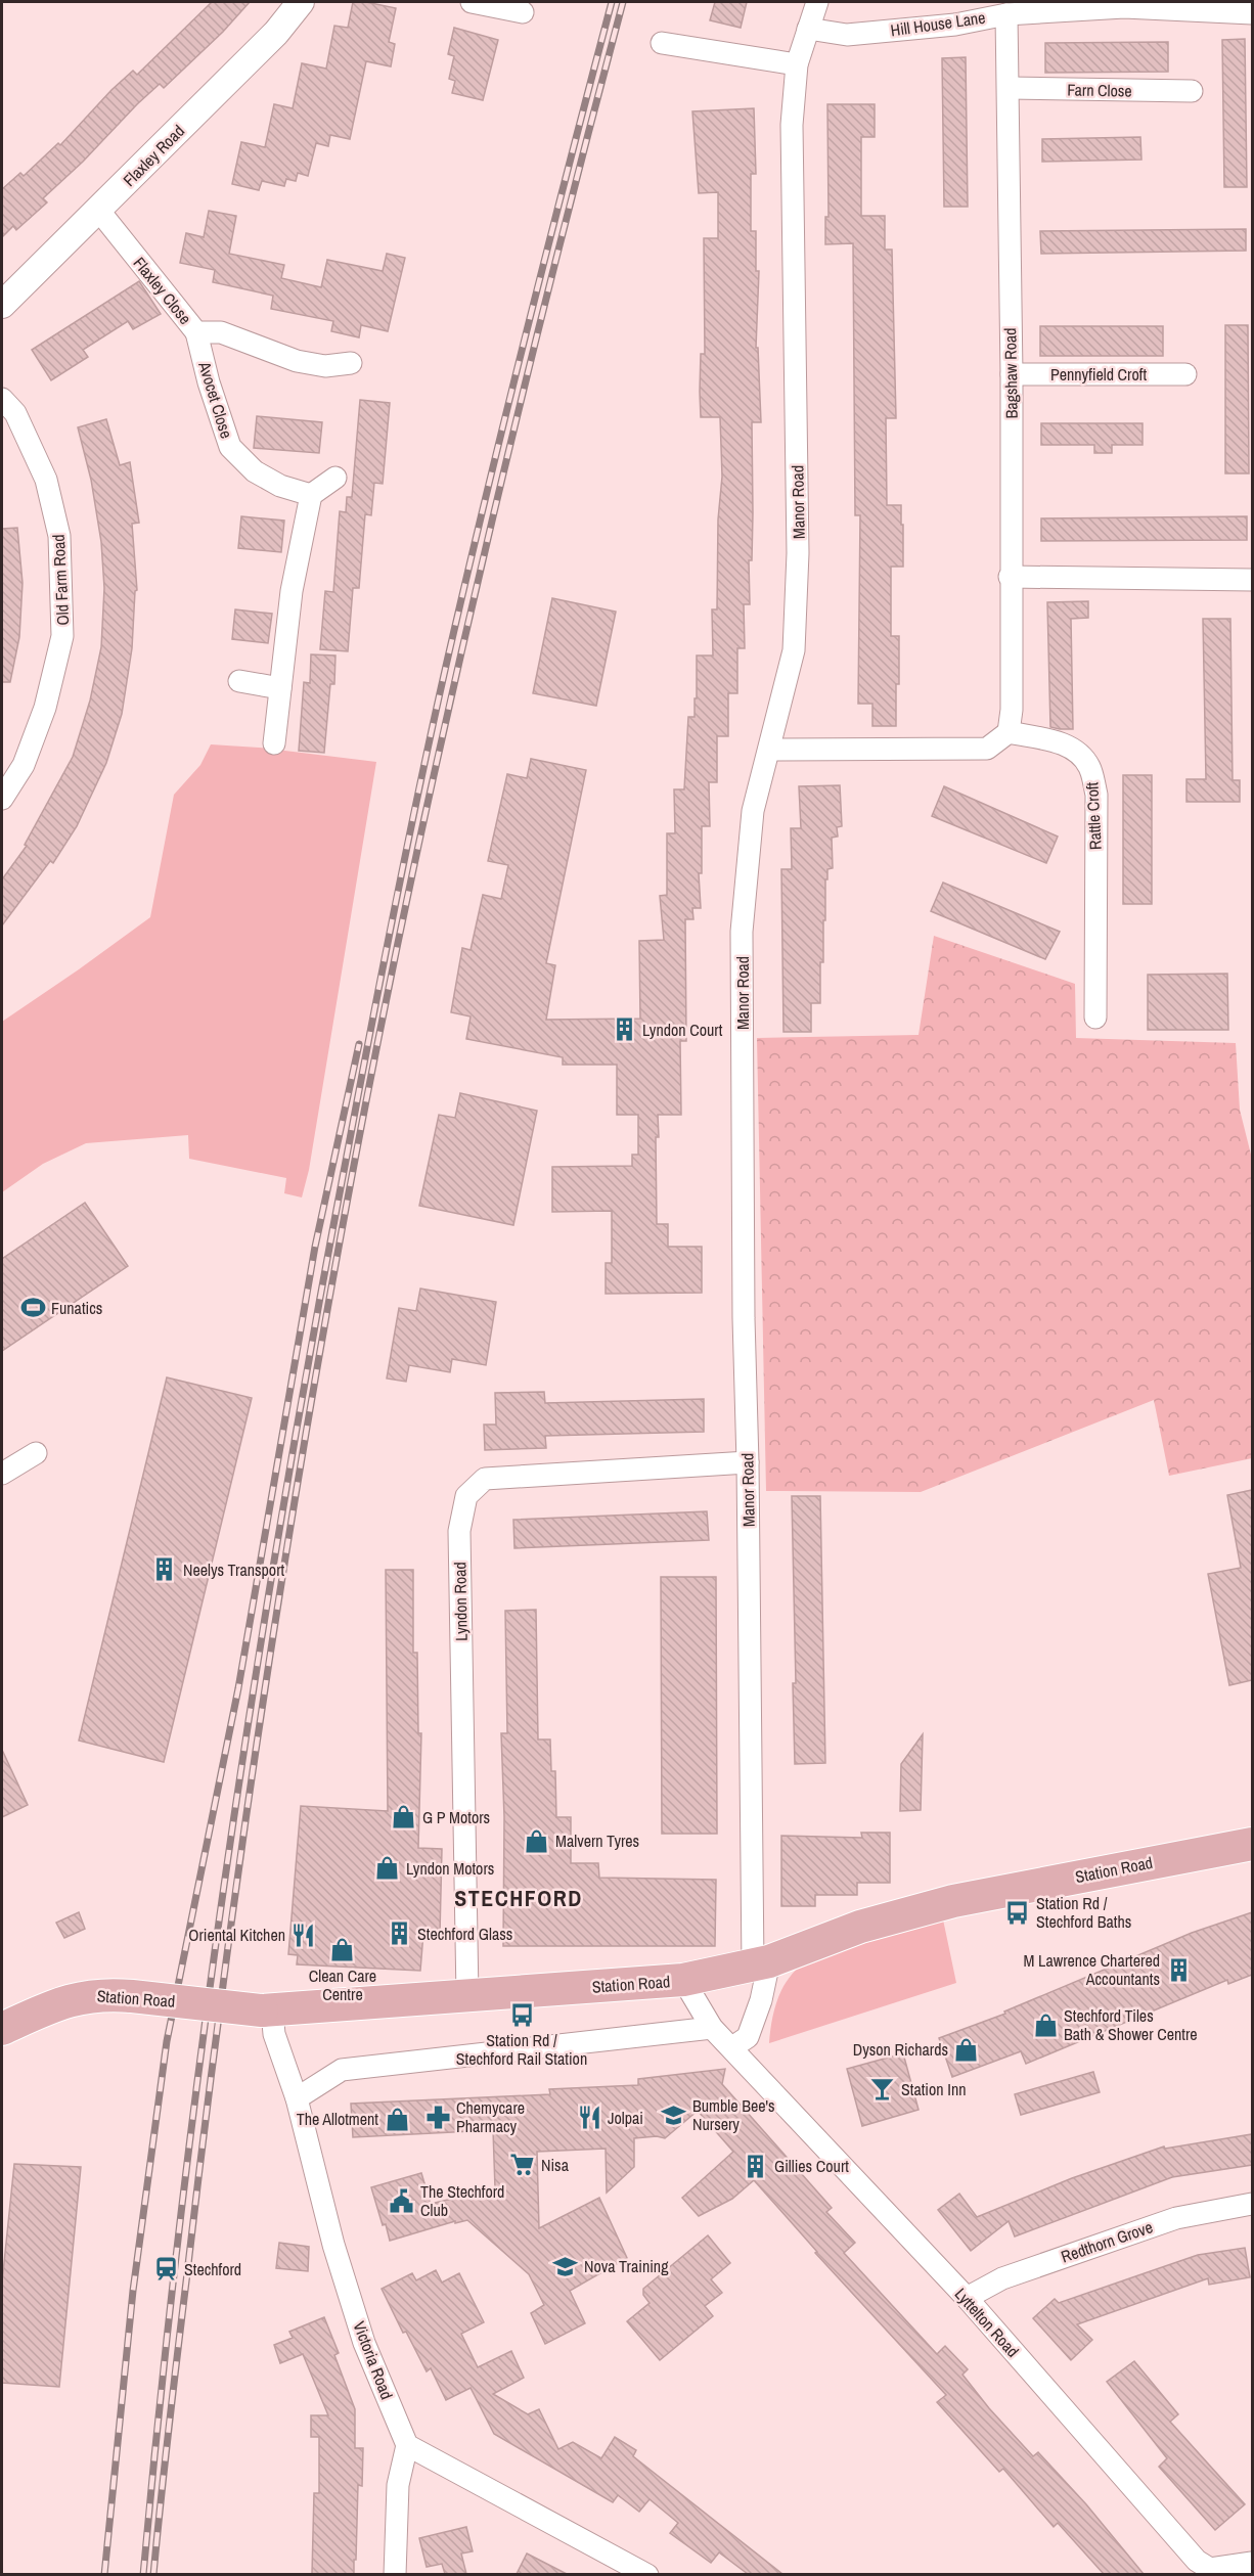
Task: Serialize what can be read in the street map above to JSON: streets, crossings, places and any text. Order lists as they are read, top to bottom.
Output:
{
  "streets": {
    "main road": ["Station Road"],
    "street": [
      "Hill House Lane",
      "Farn Close",
      "Flaxley Road",
      "Flaxley Close",
      "Bagshaw Road",
      "Pennyfield Croft",
      "Avocet Close",
      "Manor Road",
      "Old Farm Road",
      "Rattle Croft",
      "Lyndon Road",
      "Redthorn Grove",
      "Lyttelton Road",
      "Victoria Road"
    ]
  },
  "crossings": [
    ["Hill House Lane", "Bagshaw Road"],
    ["Hill House Lane", "Manor Road"],
    ["Farn Close", "Bagshaw Road"],
    ["Flaxley Road", "Flaxley Close"],
    ["Flaxley Close", "Avocet Close"],
    ["Bagshaw Road", "Pennyfield Croft"],
    ["Bagshaw Road", "Rattle Croft"],
    ["Manor Road", "Lyndon Road"],
    ["Manor Road", "Station Road"],
    ["Lyndon Road", "Station Road"],
    ["Station Road", "Lyttelton Road"],
    ["Station Road", "Victoria Road"],
    ["Redthorn Grove", "Lyttelton Road"]
  ],
  "districts": ["STECHFORD"],
  "places": {
    "building": [
      "Lyndon Court",
      "Neelys Transport",
      "Stechford Glass",
      "M Lawrence Chartered Accountants",
      "Gillies Court"
    ],
    "sports": ["Funatics"],
    "shop": [
      "G P Motors",
      "Malvern Tyres",
      "Lyndon Motors",
      "Clean Care Centre",
      "Stechford Tiles Bath & Shower Centre",
      "Dyson Richards",
      "The Allotment"
    ],
    "bus stop": ["Station Rd / Stechford Baths", "Station Rd / Stechford Rail Station"],
    "restaurant": ["Oriental Kitchen", "Jolpai"],
    "bar": ["Station Inn"],
    "school or university": ["Bumble Bee's Nursery", "Nova Training"],
    "pharmacy": ["Chemycare Pharmacy"],
    "supermarket": ["Nisa"],
    "public building": ["The Stechford Club"],
    "station": ["Stechford"]
  }
}
